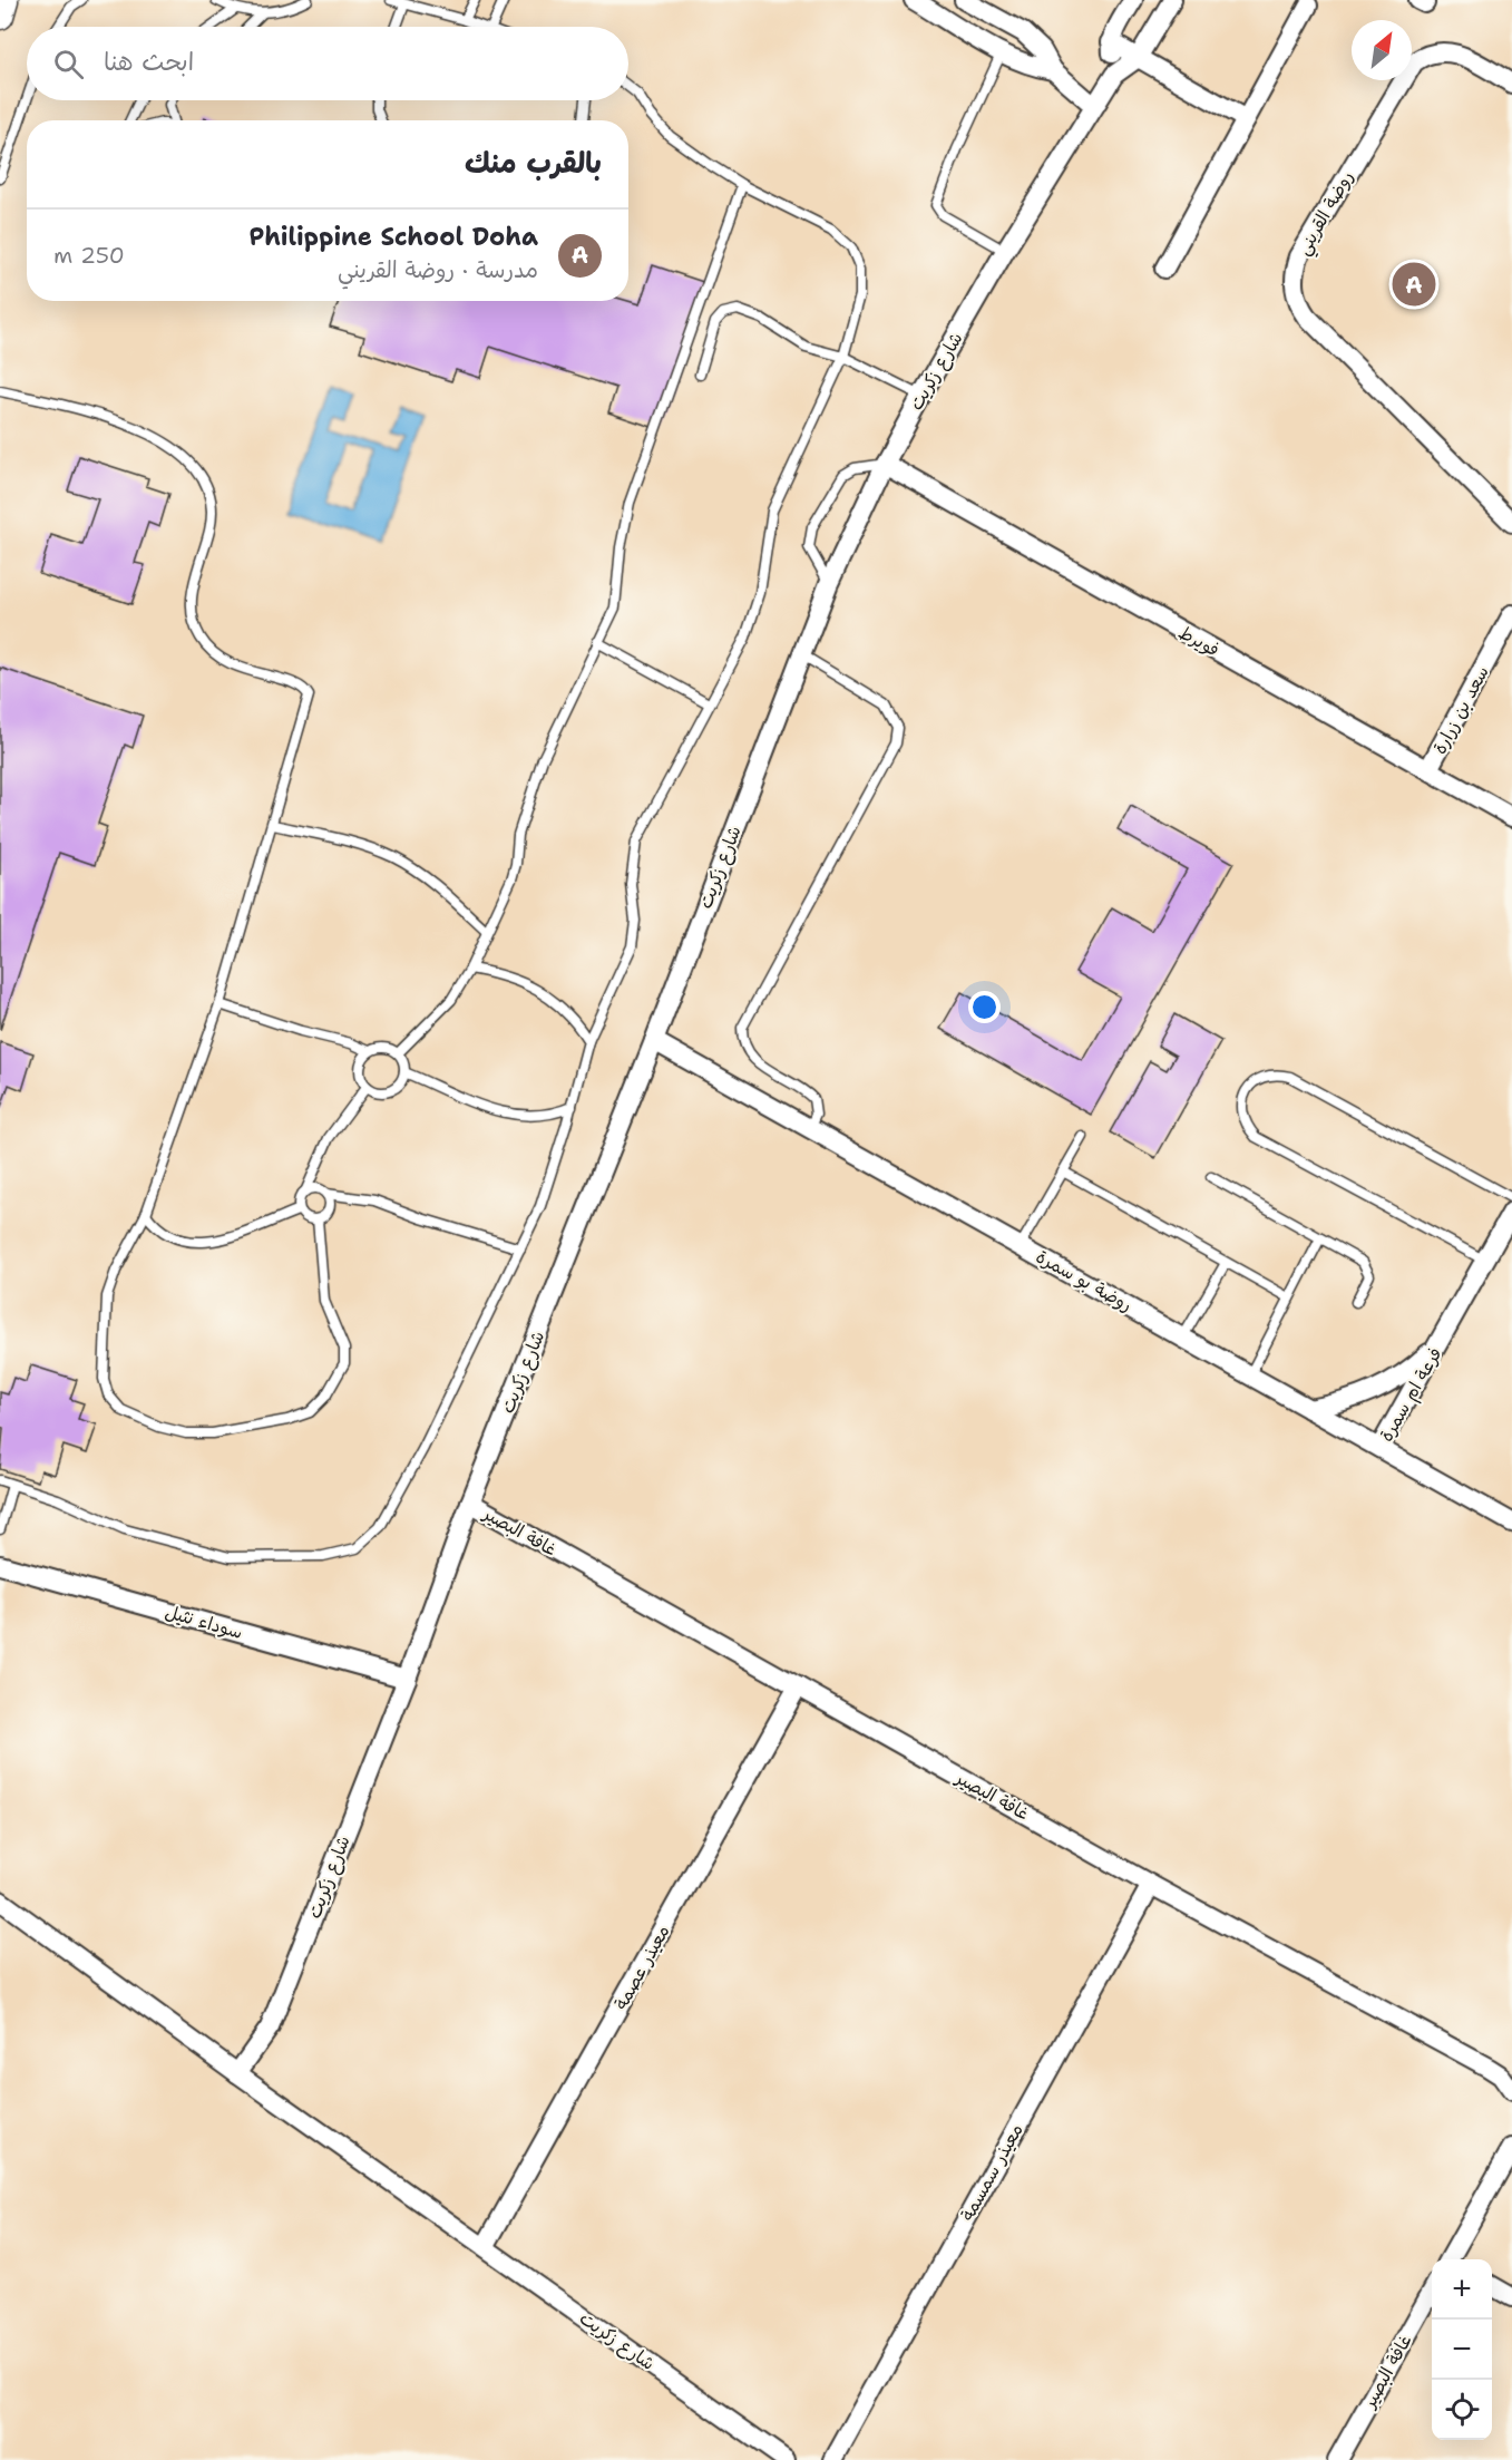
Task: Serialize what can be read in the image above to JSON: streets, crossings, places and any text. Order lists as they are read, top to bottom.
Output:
{
  "streets": {
    "street": [
      "روضة القريني",
      "شارع زكريت",
      "فويرط",
      "سعد بن زرارة",
      "روضة بو سمرة",
      "فرعة ام سمرة",
      "غافة البصير",
      "سوداء نثيل",
      "معيذر عصمة",
      "معيذر سمسمة"
    ]
  },
  "crossings": [
    ["شارع زكريت", "فويرط"],
    ["شارع زكريت", "روضة بو سمرة"],
    ["شارع زكريت", "غافة البصير"],
    ["شارع زكريت", "سوداء نثيل"],
    ["شارع زكريت", "معيذر عصمة"],
    ["فويرط", "سعد بن زرارة"],
    ["روضة بو سمرة", "فرعة ام سمرة"],
    ["غافة البصير", "معيذر عصمة"],
    ["غافة البصير", "معيذر سمسمة"]
  ],
  "north": "top right",
  "page": {
    "search": "ابحث هنا",
    "heading": "بالقرب منك",
    "list": [
      {
        "mark": "A",
        "name": "Philippine School Doha",
        "note": "مدرسة · روضة القريني",
        "value": "250 m"
      }
    ],
    "pins": "A",
    "map_buttons": ["+", "−"]
  }
}
